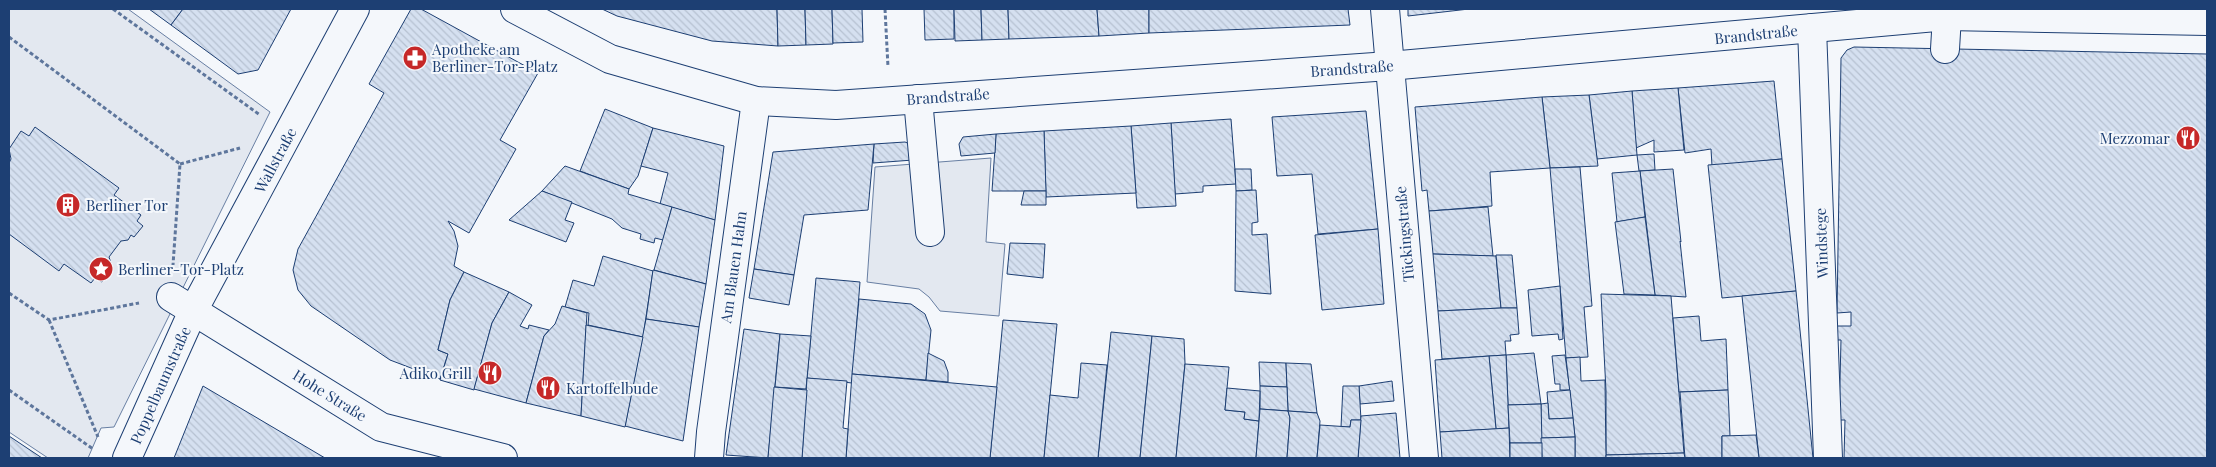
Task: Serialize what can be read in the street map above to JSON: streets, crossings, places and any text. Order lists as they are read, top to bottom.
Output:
{
  "streets": {
    "street": [
      "Brandstraße",
      "Wallstraße",
      "Tückingstraße",
      "Windstege",
      "Am Blauen Hahn",
      "Poppelbaumstraße",
      "Hohe Straße"
    ]
  },
  "crossings": [
    ["Brandstraße", "Tückingstraße"],
    ["Brandstraße", "Windstege"],
    ["Brandstraße", "Am Blauen Hahn"],
    ["Wallstraße", "Poppelbaumstraße"],
    ["Wallstraße", "Hohe Straße"],
    ["Poppelbaumstraße", "Hohe Straße"]
  ],
  "places": {
    "pharmacy": ["Apotheke am Berliner-Tor-Platz"],
    "restaurant": ["Mezzomar", "Adiko Grill", "Kartoffelbude"],
    "building": ["Berliner Tor"],
    "place": ["Berliner-Tor-Platz"]
  }
}
